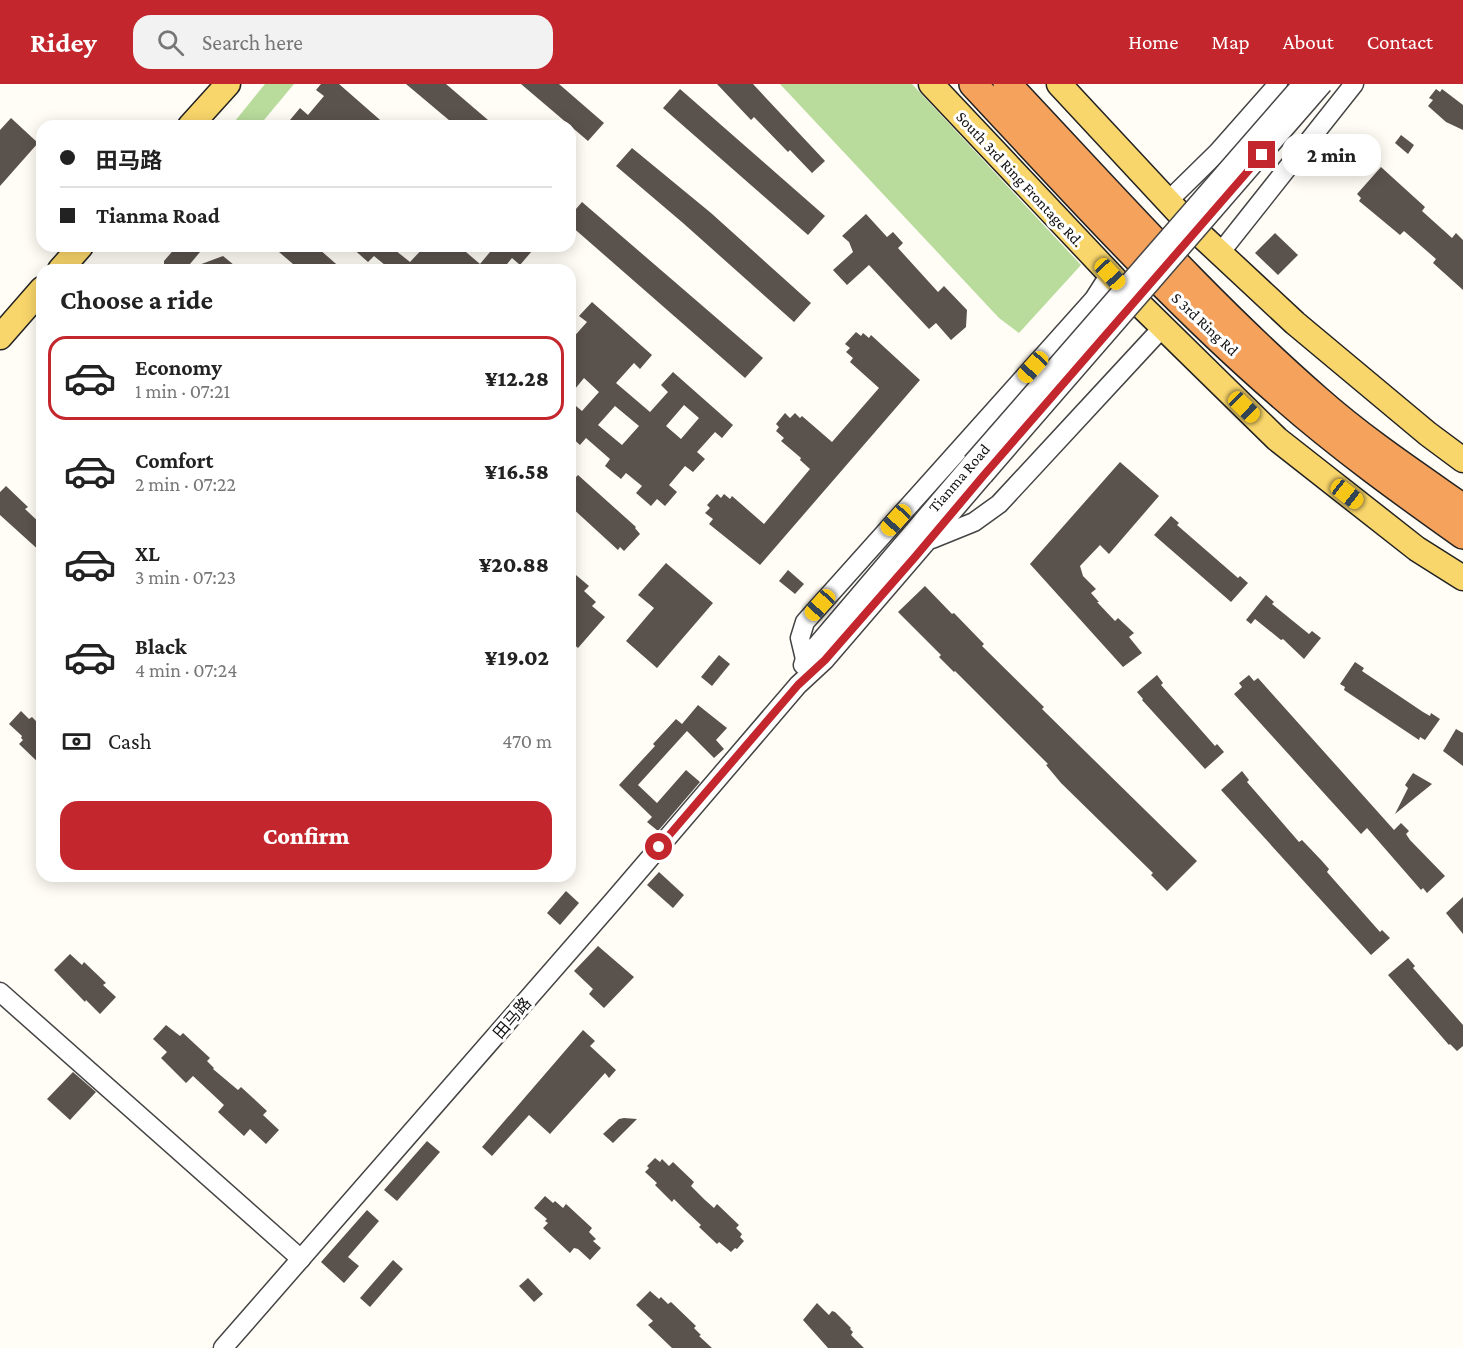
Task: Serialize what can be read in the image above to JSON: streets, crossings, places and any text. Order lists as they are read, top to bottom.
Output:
{
  "streets": {
    "highway": ["S 3rd Ring Rd"],
    "main road": ["South 3rd Ring Frontage Rd."],
    "street": ["Tianma Road", "田马路"]
  },
  "crossings": [
    ["Tianma Road", "田马路"]
  ],
  "page": {
    "header": "Ridey",
    "search": "Search here",
    "nav": [
      "Home",
      "Map",
      "About",
      "Contact"
    ],
    "banner": ["田马路", "Tianma Road"],
    "bubble": "2 min",
    "heading": "Choose a ride",
    "list": [
      {
        "name": "Economy",
        "note": "1 min · 07:21",
        "value": "¥12.28"
      },
      {
        "name": "Comfort",
        "note": "2 min · 07:22",
        "value": "¥16.58"
      },
      {
        "name": "XL",
        "note": "3 min · 07:23",
        "value": "¥20.88"
      },
      {
        "name": "Black",
        "note": "4 min · 07:24",
        "value": "¥19.02"
      }
    ],
    "pay": ["Cash", "470 m"],
    "buttons": "Confirm"
  }
}
